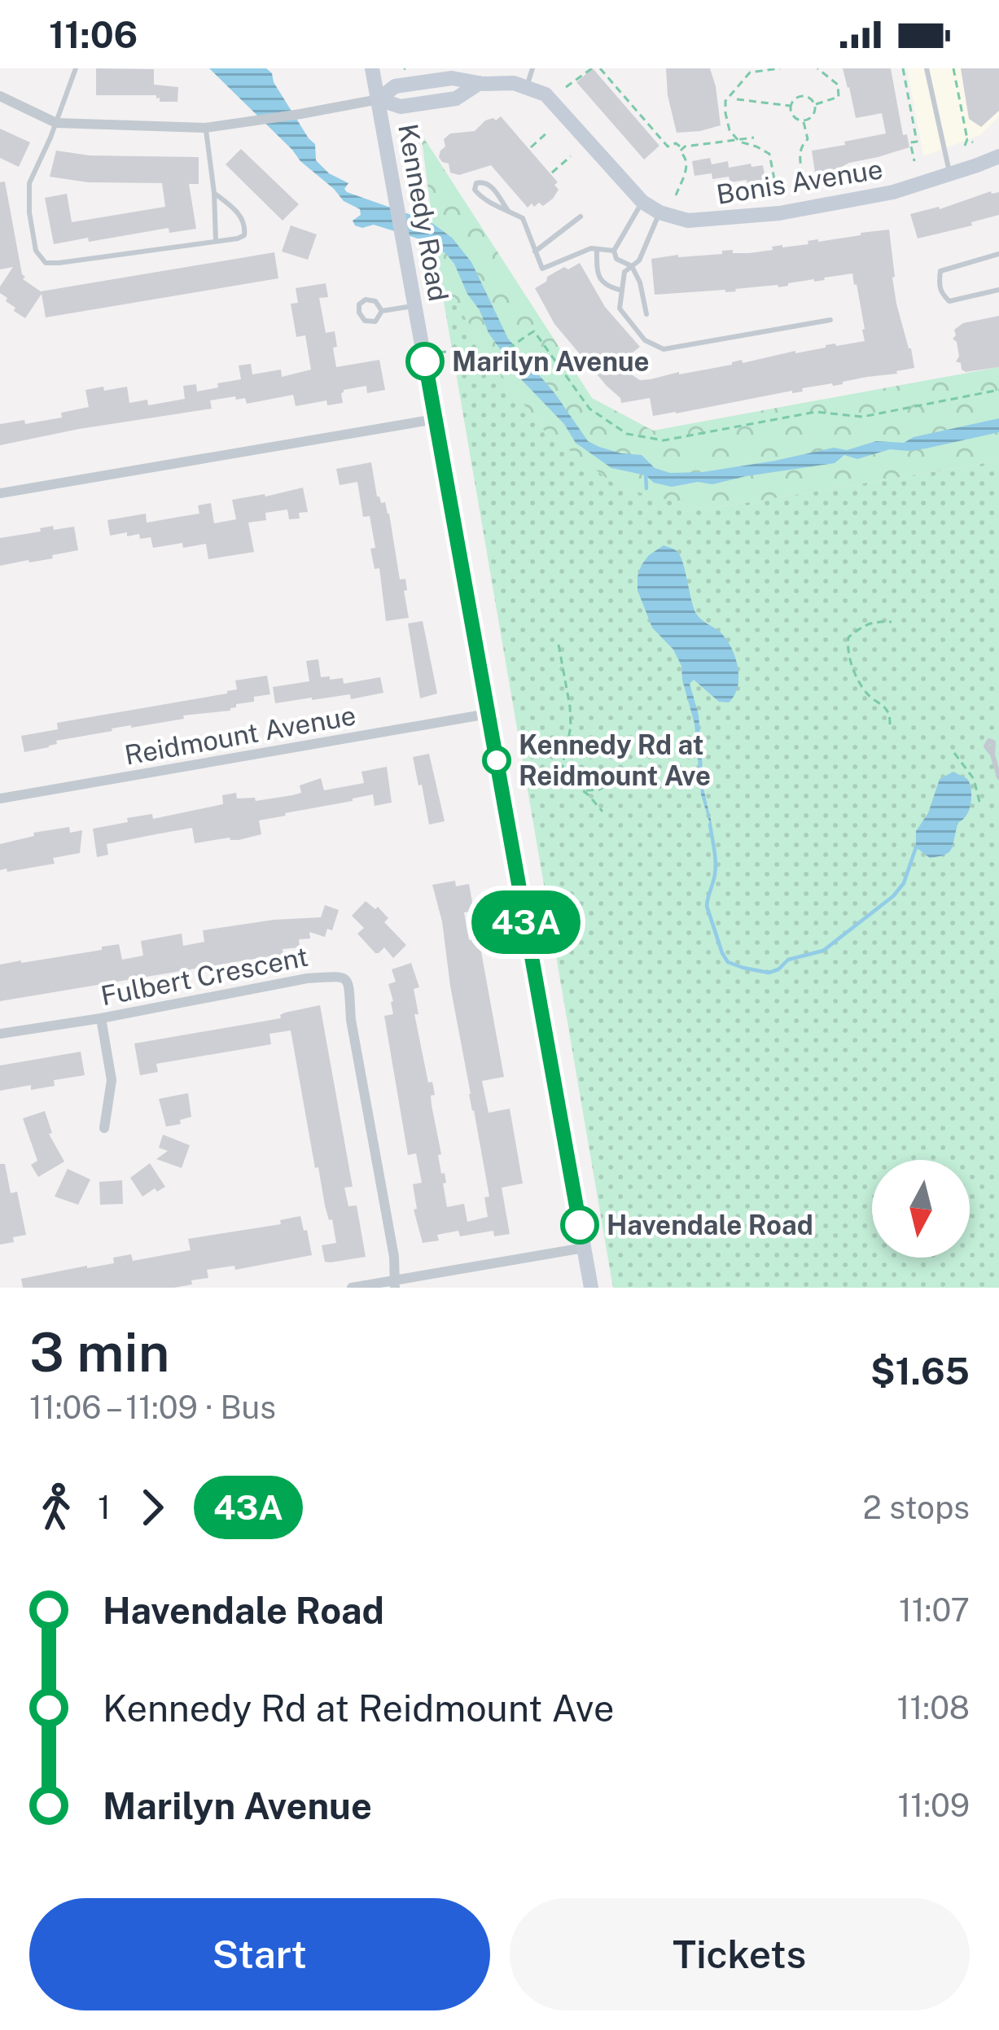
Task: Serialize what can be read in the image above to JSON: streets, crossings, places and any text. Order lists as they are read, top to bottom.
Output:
{
  "streets": {
    "main road": ["Bonis Avenue", "Kennedy Road"],
    "street": ["Reidmount Avenue", "Fulbert Crescent"]
  },
  "crossings": [
    ["Kennedy Road", "Reidmount Avenue"]
  ],
  "places": ["Marilyn Avenue", "Kennedy Rd at Reidmount Ave", "Havendale Road"],
  "lines": ["bus line 43A"],
  "north": "bottom",
  "page": {
    "status": "11:06",
    "on_map": "43A",
    "heading": ["3 min", "11:06 – 11:09 · Bus", "$1.65"],
    "legs": ["1", "43A", "2 stops"],
    "list": [
      {
        "name": "Havendale Road",
        "value": "11:07"
      },
      {
        "name": "Kennedy Rd at Reidmount Ave",
        "value": "11:08"
      },
      {
        "name": "Marilyn Avenue",
        "value": "11:09"
      }
    ],
    "buttons": ["Start", "Tickets"]
  }
}
